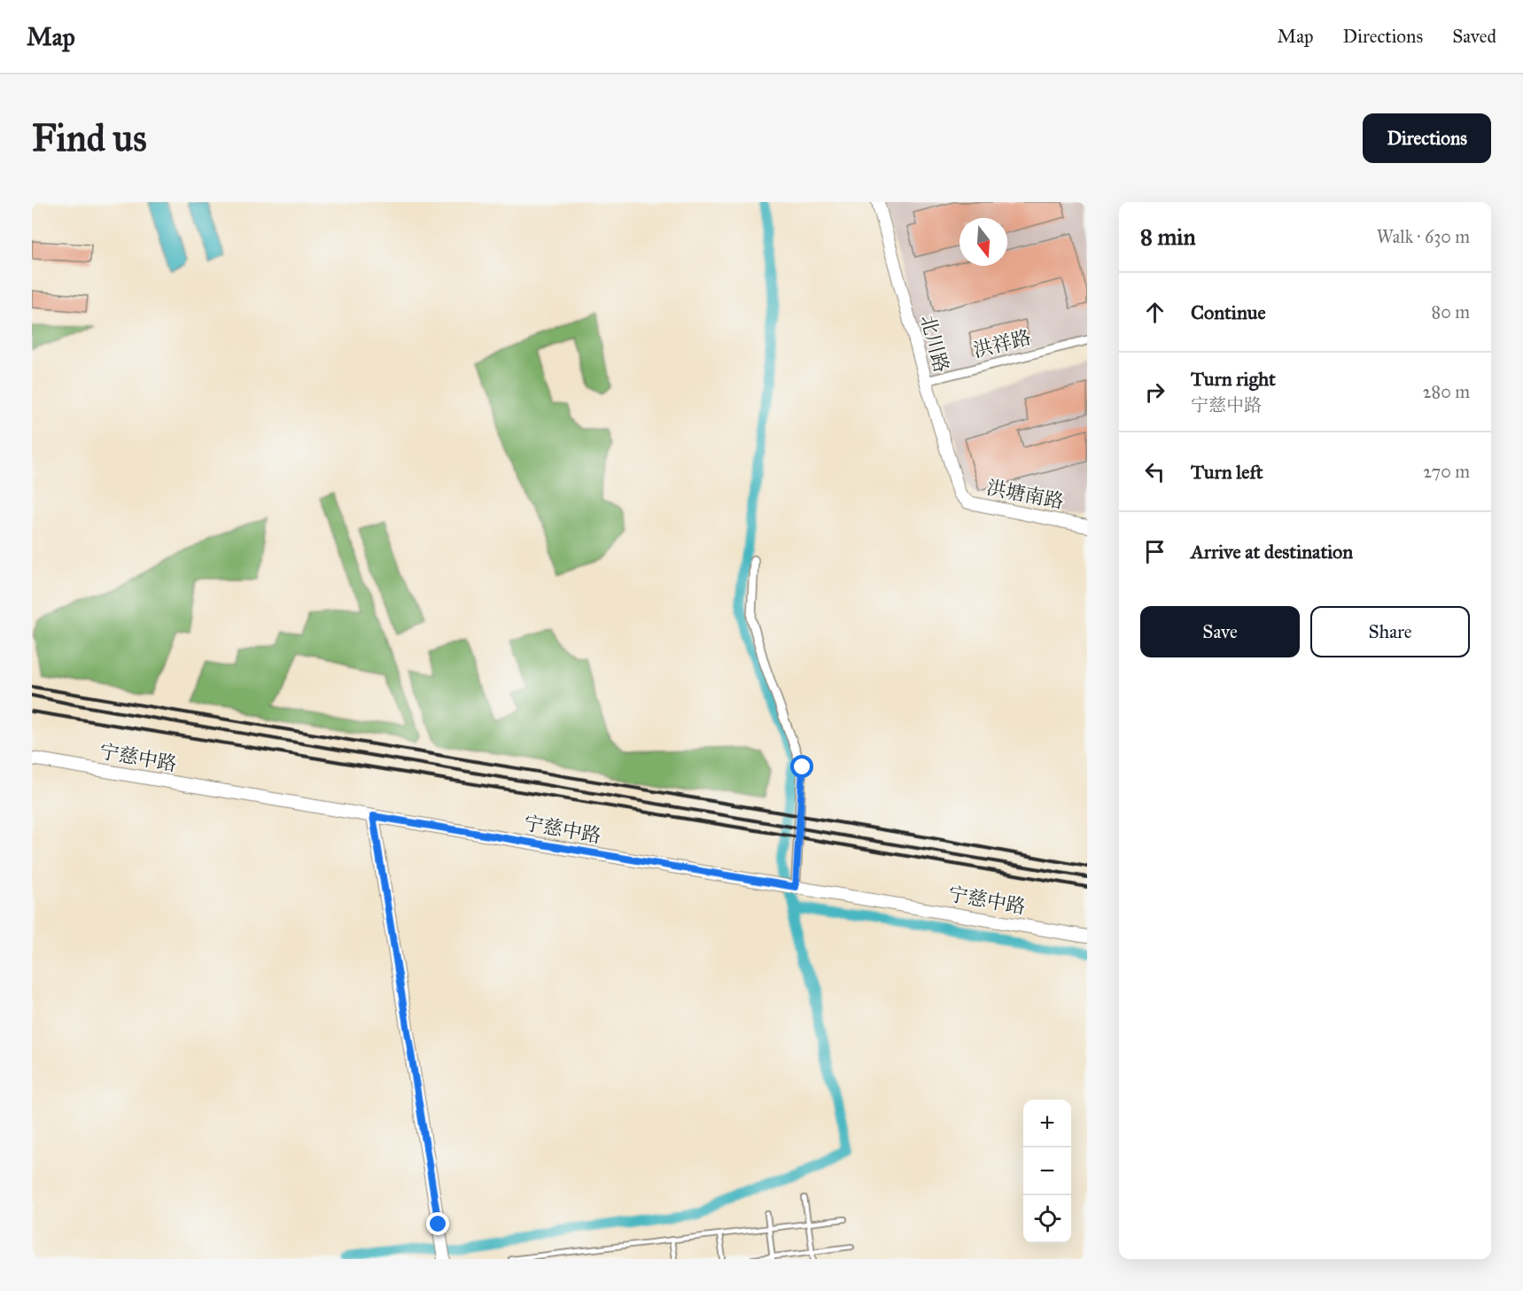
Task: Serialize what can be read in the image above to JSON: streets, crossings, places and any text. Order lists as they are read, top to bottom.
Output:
{
  "streets": {
    "main road": ["北川路", "洪塘南路", "宁慈中路"],
    "street": ["洪祥路"]
  },
  "crossings": [
    ["北川路", "洪祥路"],
    ["北川路", "洪塘南路"]
  ],
  "north": "bottom",
  "page": {
    "header": "Map",
    "nav": ["Map", "Directions", "Saved"],
    "buttons": [
      "Directions",
      ["Save", "Share"]
    ],
    "title": "Find us",
    "heading": ["8 min", "Walk · 630 m"],
    "list": [
      ["Continue", "80 m"],
      ["Turn right", "宁慈中路", "280 m"],
      ["Turn left", "270 m"],
      "Arrive at destination"
    ],
    "map_buttons": ["+", "−"]
  }
}
